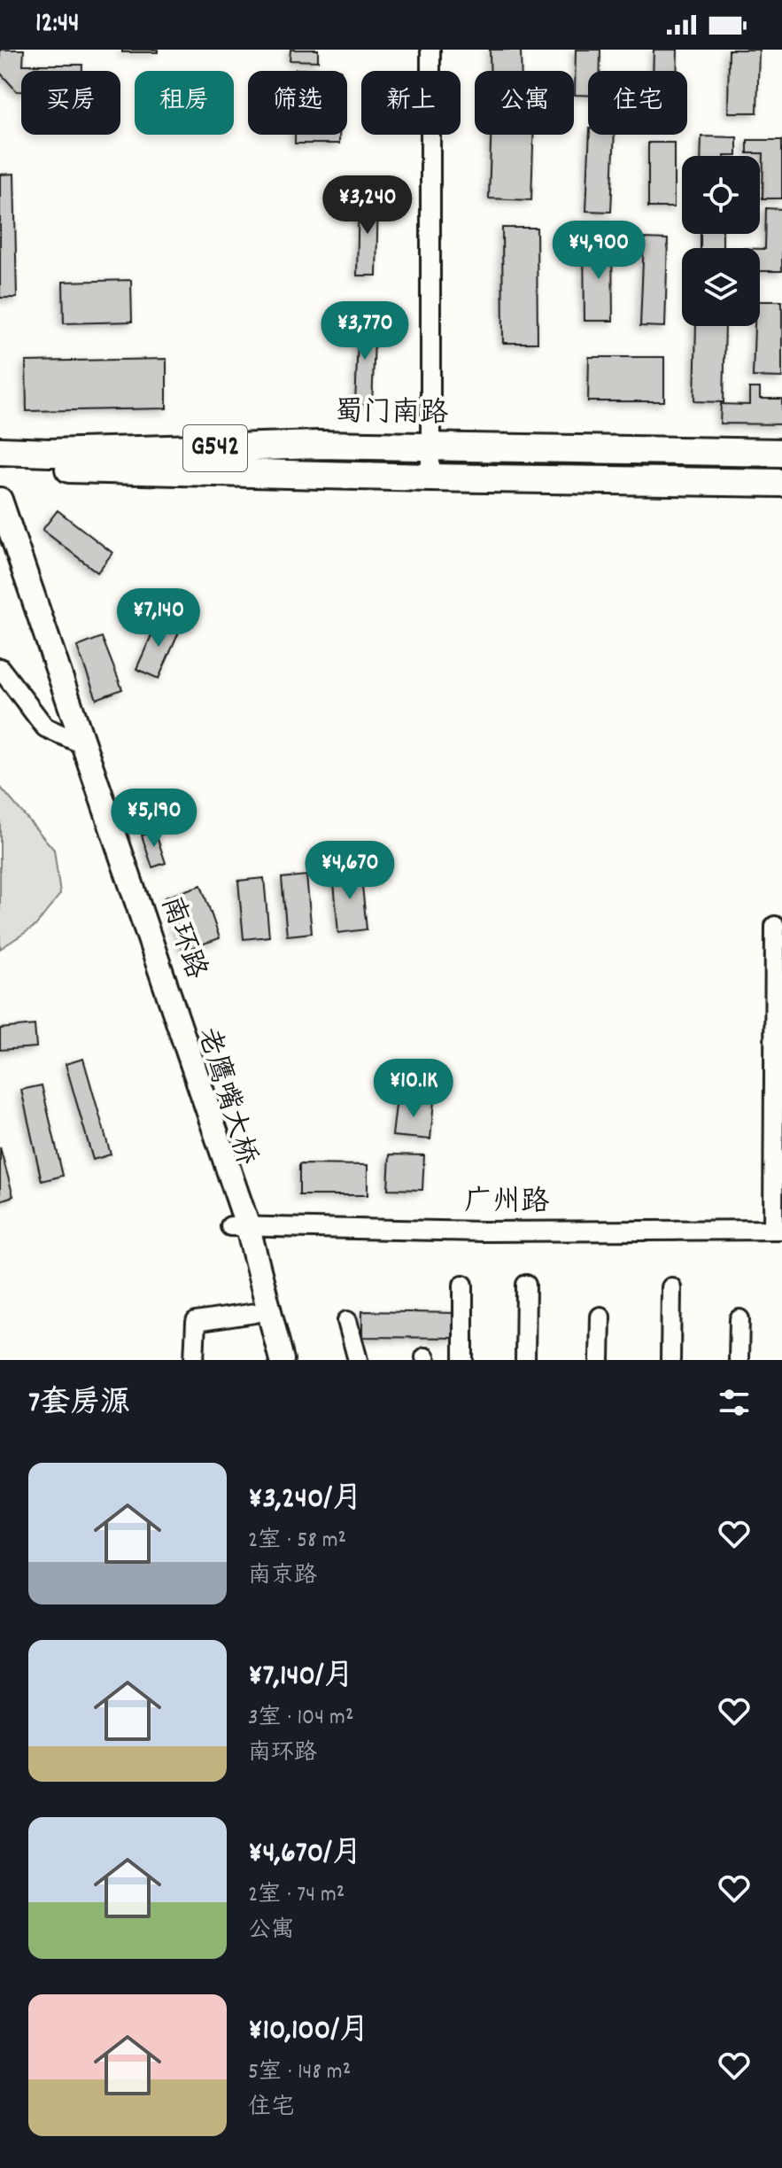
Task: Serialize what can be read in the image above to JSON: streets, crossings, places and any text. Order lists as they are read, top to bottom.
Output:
{
  "streets": {
    "highway": ["蜀门南路", "G542"],
    "main road": ["南环路"],
    "street": ["广州路"]
  },
  "crossings": [
    ["南环路", "广州路"]
  ],
  "page": {
    "status": "12:44",
    "chip": [
      "买房",
      "租房",
      "筛选",
      "新上",
      "公寓",
      "住宅"
    ],
    "price": [
      "¥3,240",
      "¥4,900",
      "¥3,770",
      "¥7,140",
      "¥5,190",
      "¥4,670",
      "¥10.1K"
    ],
    "heading": "7套房源",
    "list": [
      {
        "name": "¥3,240/月",
        "note": "2室 · 58 m² · 南京路"
      },
      {
        "name": "¥7,140/月",
        "note": "3室 · 104 m² · 南环路"
      },
      {
        "name": "¥4,670/月",
        "note": "2室 · 74 m² · 公寓"
      },
      {
        "name": "¥10,100/月",
        "note": "5室 · 148 m² · 住宅"
      }
    ]
  }
}
